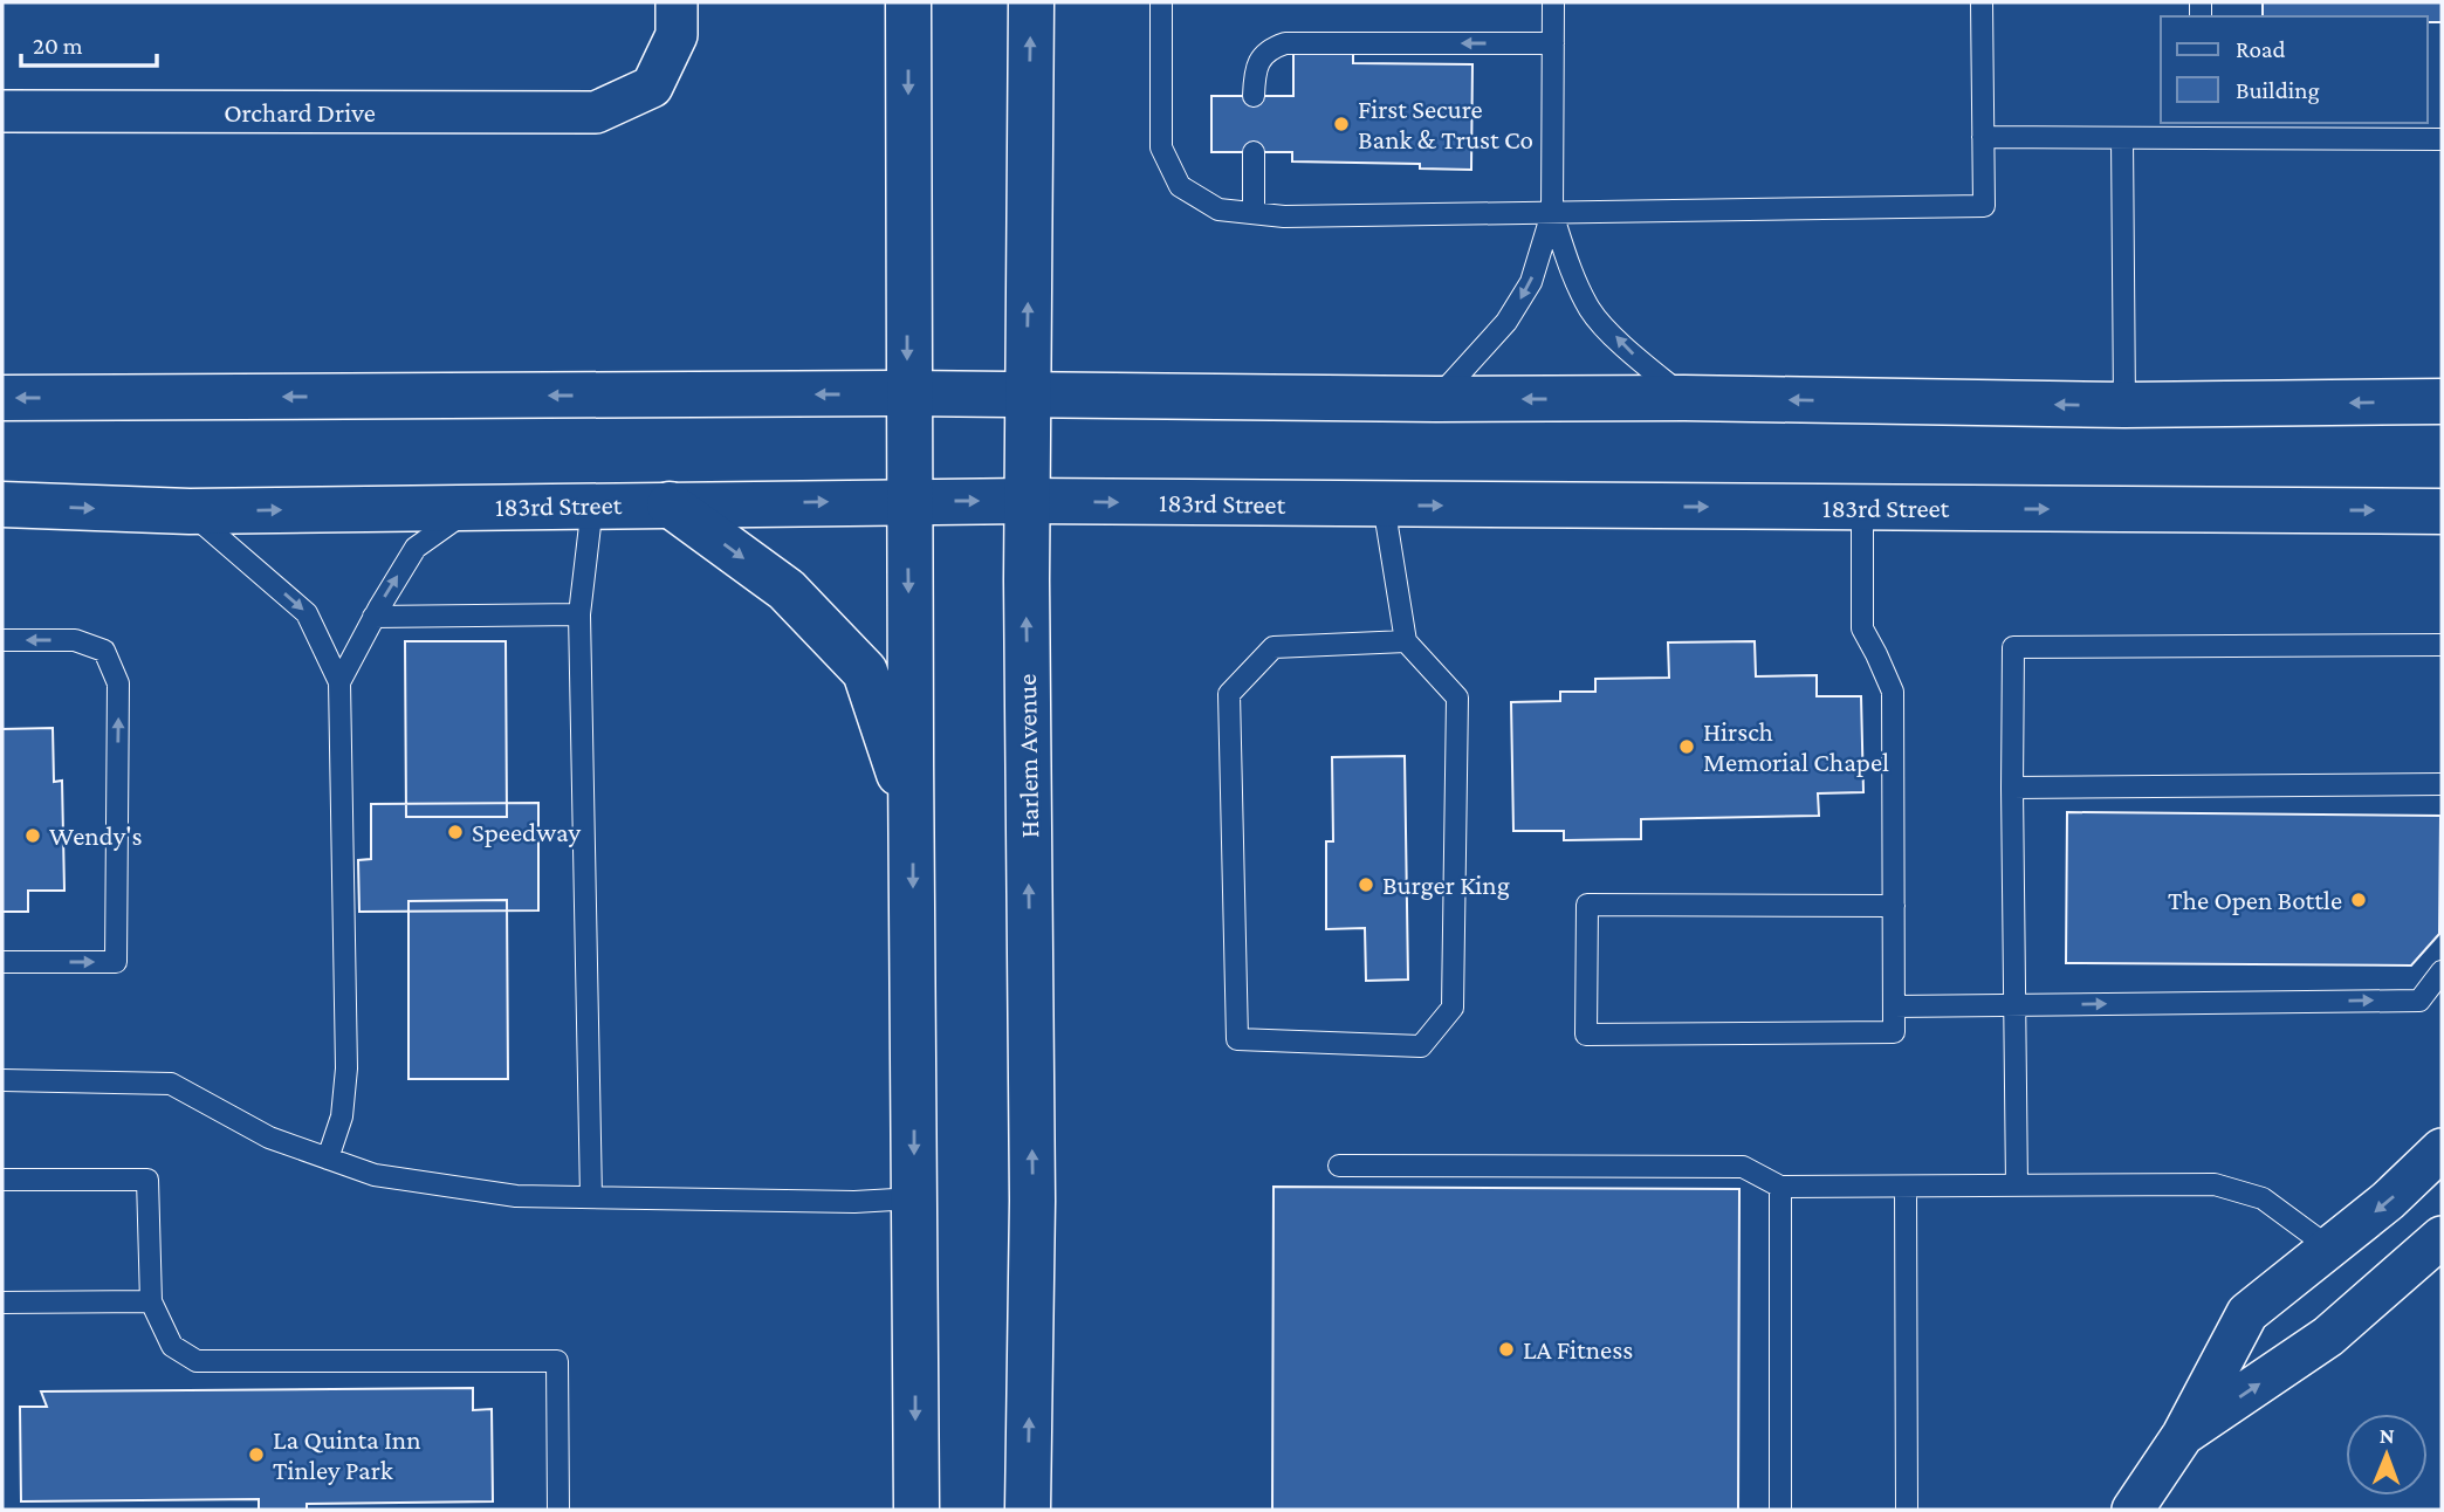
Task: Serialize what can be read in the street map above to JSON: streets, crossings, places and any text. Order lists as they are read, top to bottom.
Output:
{
  "streets": {
    "street": ["Orchard Drive", "183rd Street", "Harlem Avenue"]
  },
  "crossings": [
    ["183rd Street", "Harlem Avenue"]
  ],
  "places": [
    "First Secure Bank & Trust Co",
    "Hirsch Memorial Chapel",
    "Speedway",
    "Wendy's",
    "Burger King",
    "The Open Bottle",
    "LA Fitness",
    "La Quinta Inn Tinley Park"
  ],
  "legend": ["Road", "Building"],
  "scale_bar": "20 m",
  "north": "top"
}
